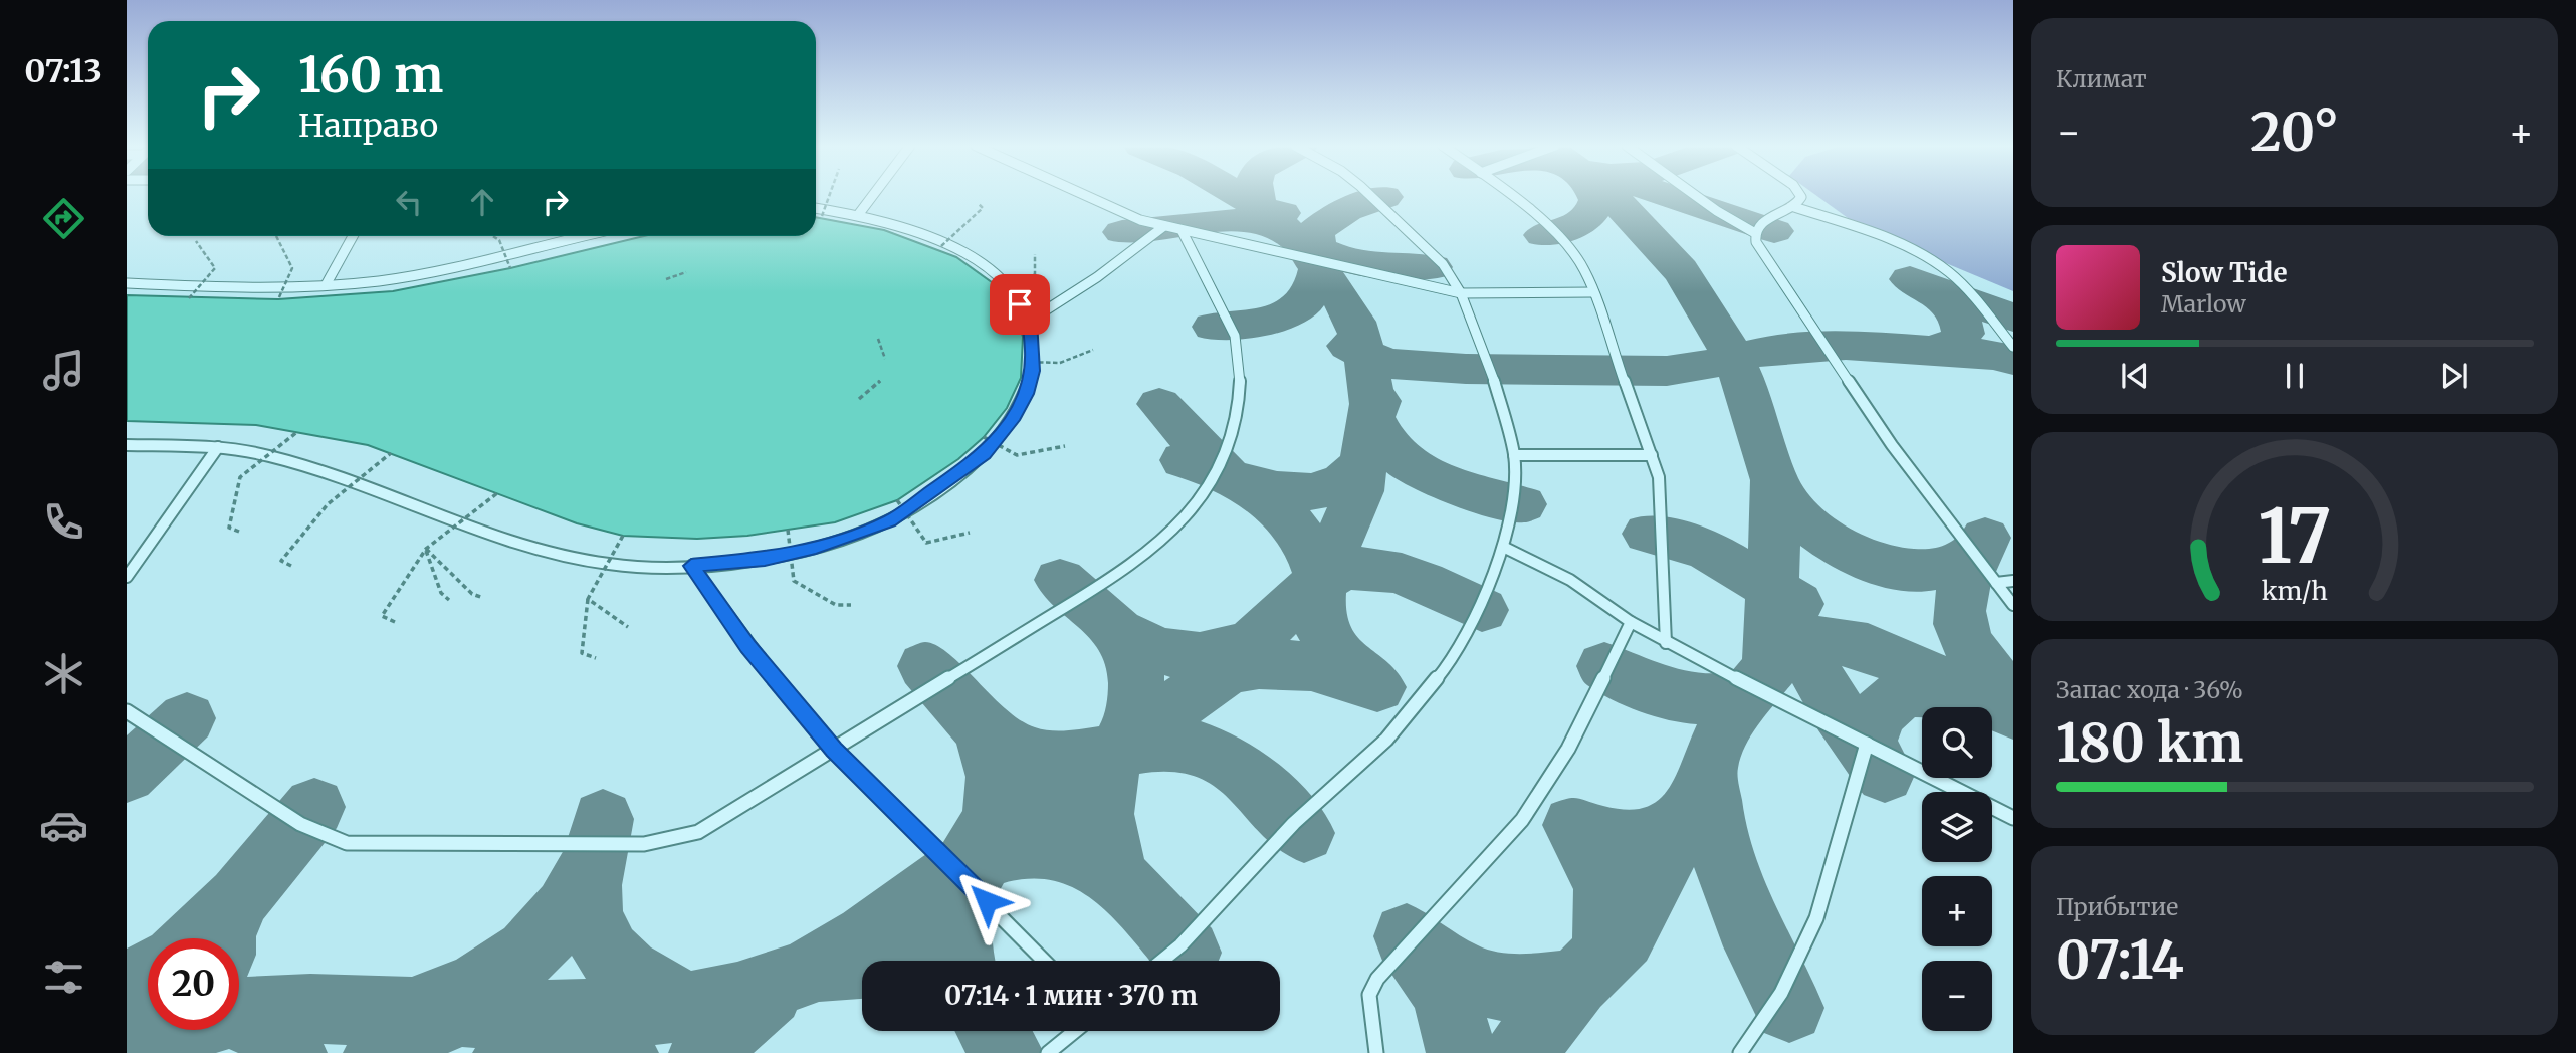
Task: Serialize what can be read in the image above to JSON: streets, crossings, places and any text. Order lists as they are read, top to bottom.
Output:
{
  "page": {
    "tabs": "07:13",
    "tile": [
      "Климат",
      ["Запас хода · 36%", "180 km"],
      ["Прибытие", "07:14"]
    ],
    "turn": ["160 m", "Направо"],
    "heat": ["−", "20°", "+"],
    "song": ["Slow Tide", "Marlow"],
    "map_buttons": ["+", "−"],
    "limit": "20",
    "trip": "07:14 · 1 мин · 370 m",
    "gauge": ["17", "km/h"]
  }
}
